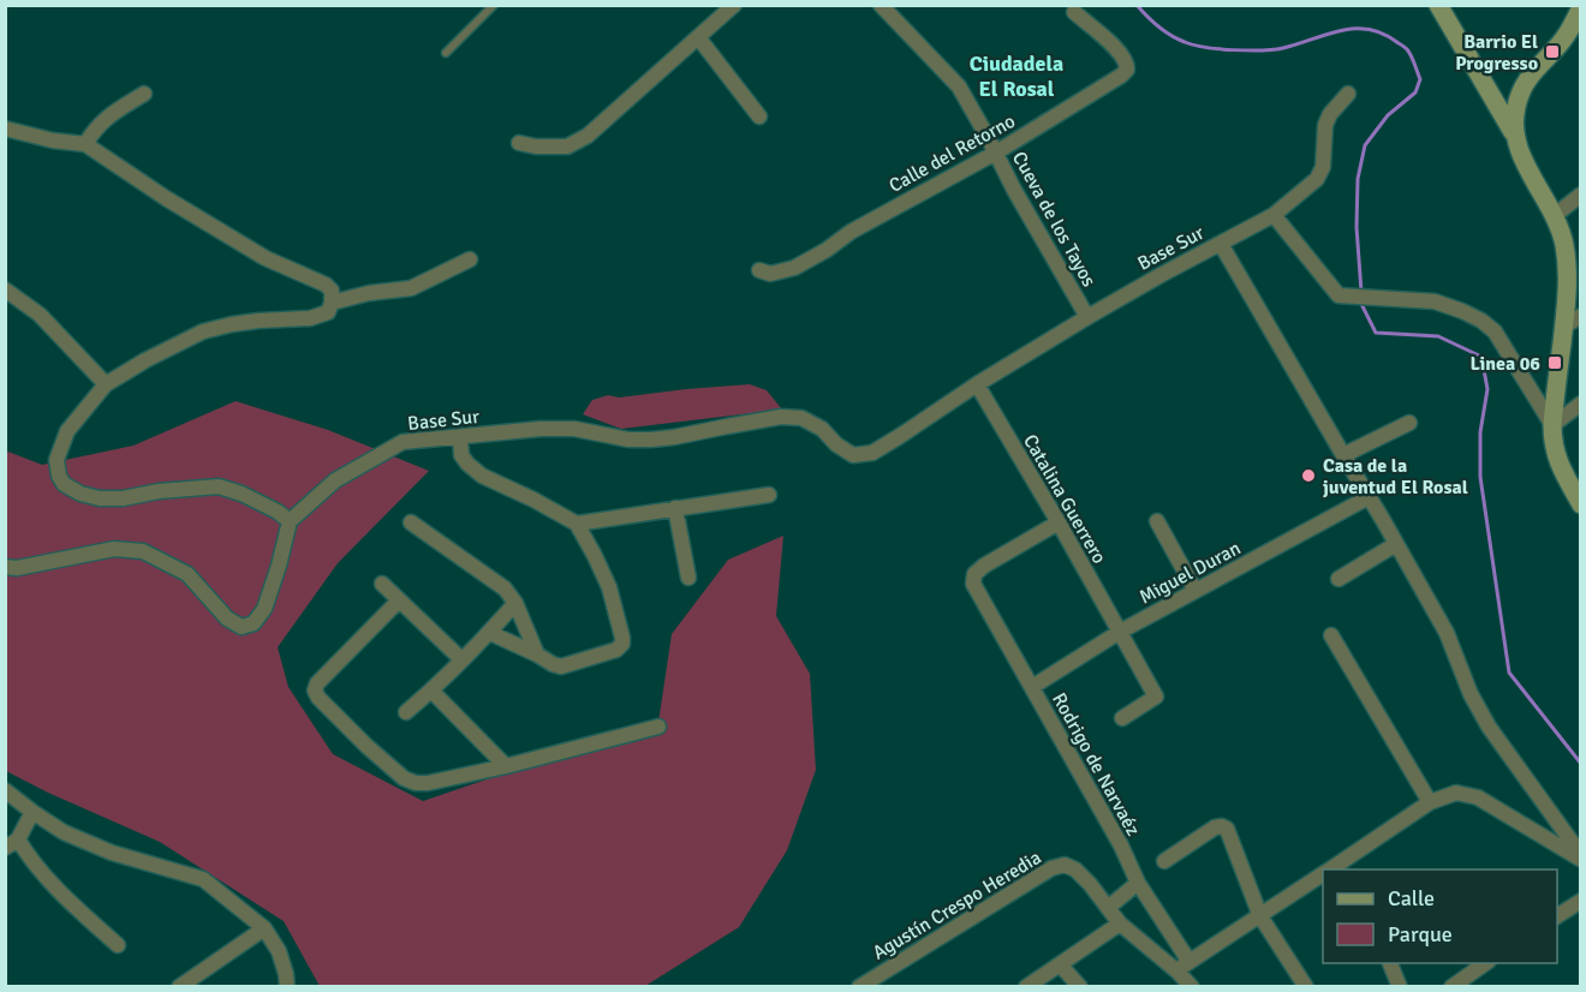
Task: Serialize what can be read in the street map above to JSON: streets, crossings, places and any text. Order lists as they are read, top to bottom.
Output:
{
  "streets": {
    "street": [
      "Calle del Retorno",
      "Cueva de los Tayos",
      "Base Sur",
      "Catalina Guerrero",
      "Miguel Duran",
      "Rodrigo de Narvaéz",
      "Agustín Crespo Heredia"
    ]
  },
  "crossings": [
    ["Calle del Retorno", "Cueva de los Tayos"],
    ["Cueva de los Tayos", "Base Sur"],
    ["Base Sur", "Catalina Guerrero"],
    ["Catalina Guerrero", "Miguel Duran"],
    ["Catalina Guerrero", "Rodrigo de Narvaéz"],
    ["Miguel Duran", "Rodrigo de Narvaéz"]
  ],
  "districts": ["Ciudadela El Rosal"],
  "places": {
    "transit": ["Barrio El Progresso", "Linea 06"],
    "other": ["Casa de la juventud El Rosal"]
  },
  "legend": ["Calle", "Parque"]
}
